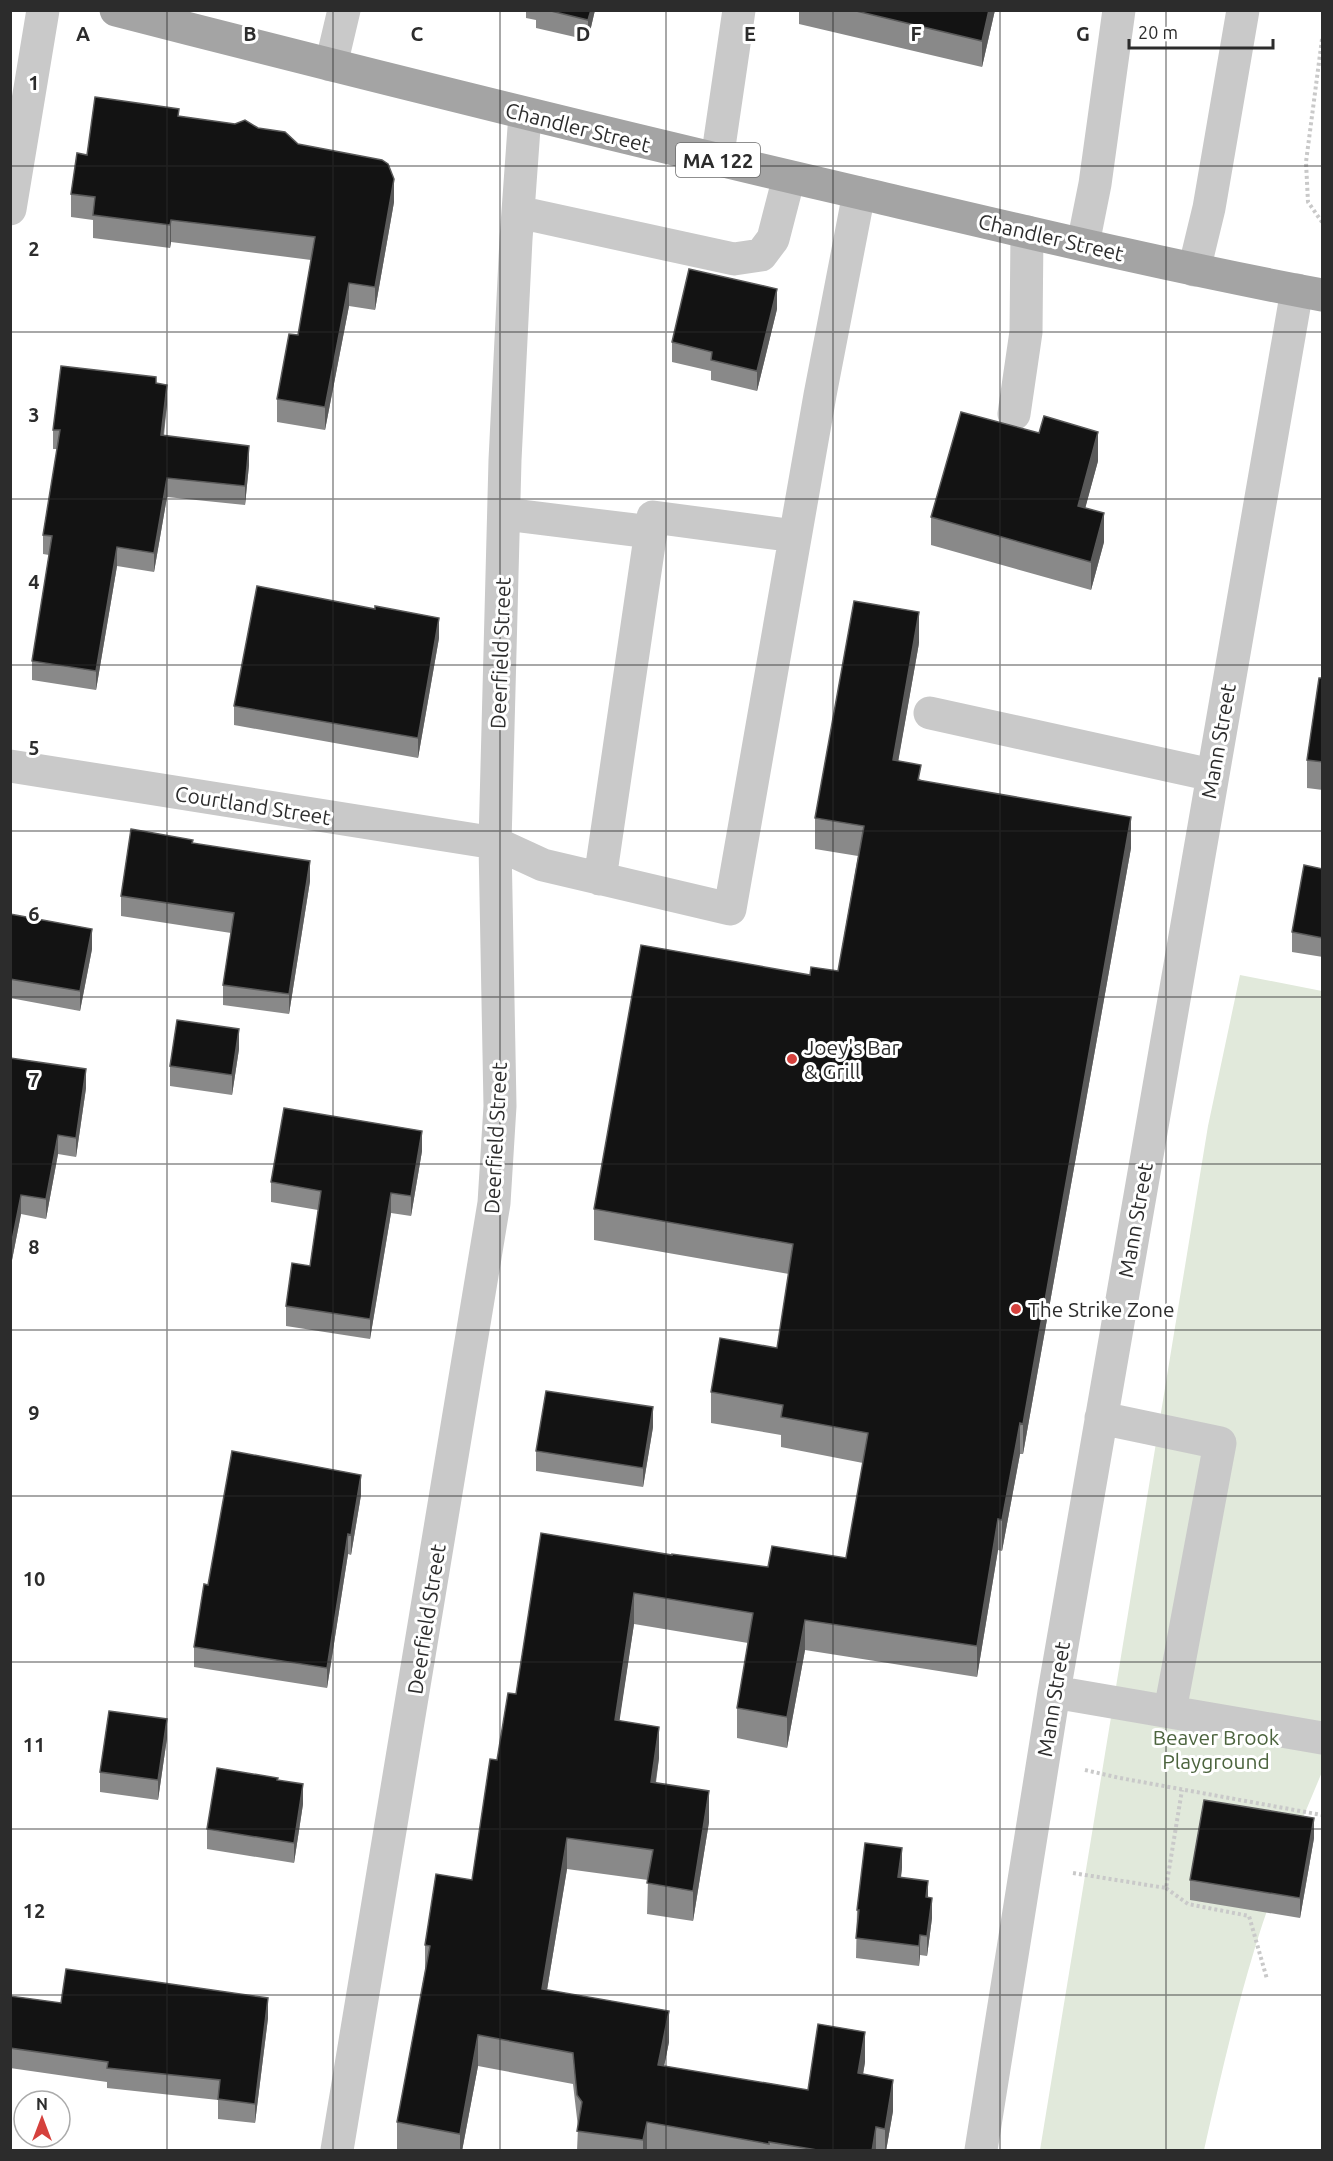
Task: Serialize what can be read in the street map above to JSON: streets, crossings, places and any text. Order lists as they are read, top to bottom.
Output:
{
  "streets": {
    "main road": ["Chandler Street", "MA 122"],
    "street": ["Deerfield Street", "Mann Street", "Courtland Street"]
  },
  "crossings": [
    ["Chandler Street", "Deerfield Street"],
    ["Chandler Street", "Mann Street"],
    ["Deerfield Street", "Courtland Street"]
  ],
  "parks": ["Beaver Brook Playground"],
  "places": ["Joey's Bar & Grill", "The Strike Zone"],
  "scale_bar": "20 m",
  "north": "top",
  "grid": {
    "columns": [
      "A",
      "B",
      "C",
      "D",
      "E",
      "F",
      "G"
    ],
    "rows": [
      "1",
      "2",
      "3",
      "4",
      "5",
      "6",
      "7",
      "8",
      "9",
      "10",
      "11",
      "12"
    ]
  }
}
